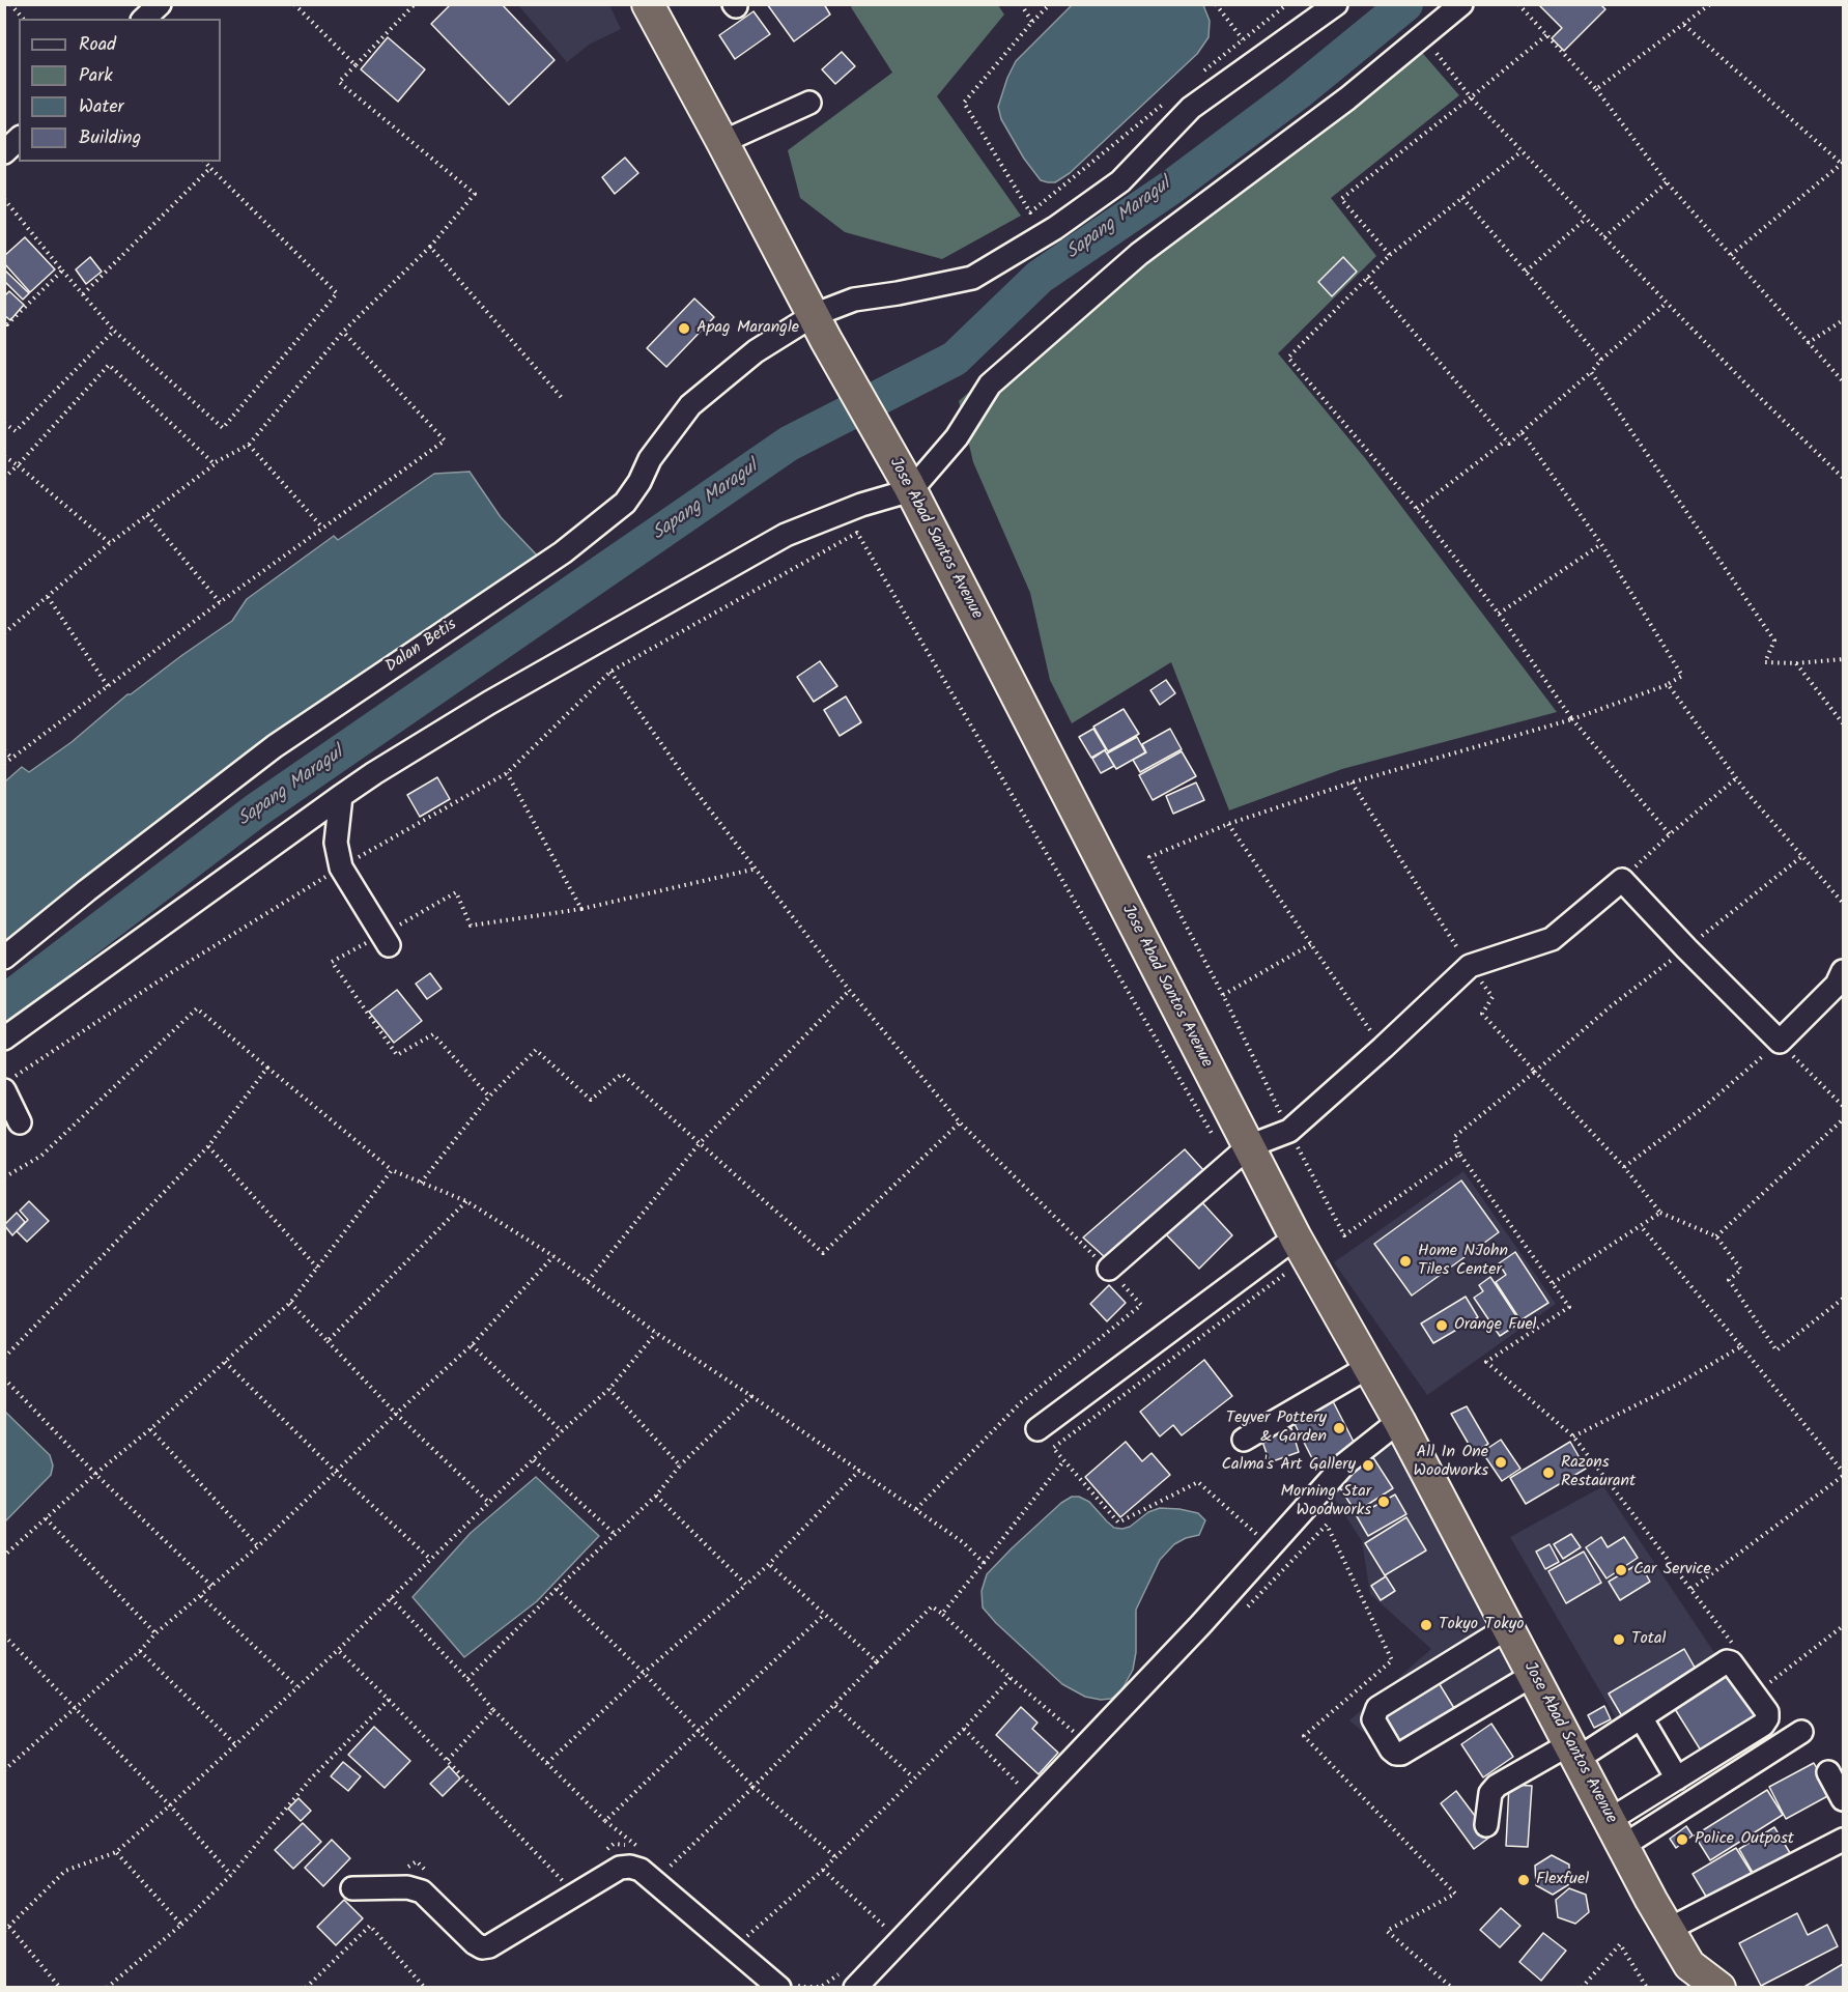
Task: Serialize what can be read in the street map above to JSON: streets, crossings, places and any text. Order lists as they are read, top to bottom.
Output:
{
  "streets": {
    "highway": ["Jose Abad Santos Avenue"],
    "street": ["Dalan Betis"]
  },
  "crossings": [
    ["Jose Abad Santos Avenue", "Dalan Betis"]
  ],
  "water": ["Sapang Maragul"],
  "places": [
    "Apag Marangle",
    "Home NJohn Tiles Center",
    "Orange Fuel",
    "Teyver Pottery & Garden",
    "All In One Woodworks",
    "Calma's Art Gallery",
    "Razons Restaurant",
    "Morning Star Woodworks",
    "Car Service",
    "Tokyo Tokyo",
    "Total",
    "Police Outpost",
    "Flexfuel"
  ],
  "legend": [
    "Road",
    "Park",
    "Water",
    "Building"
  ]
}
